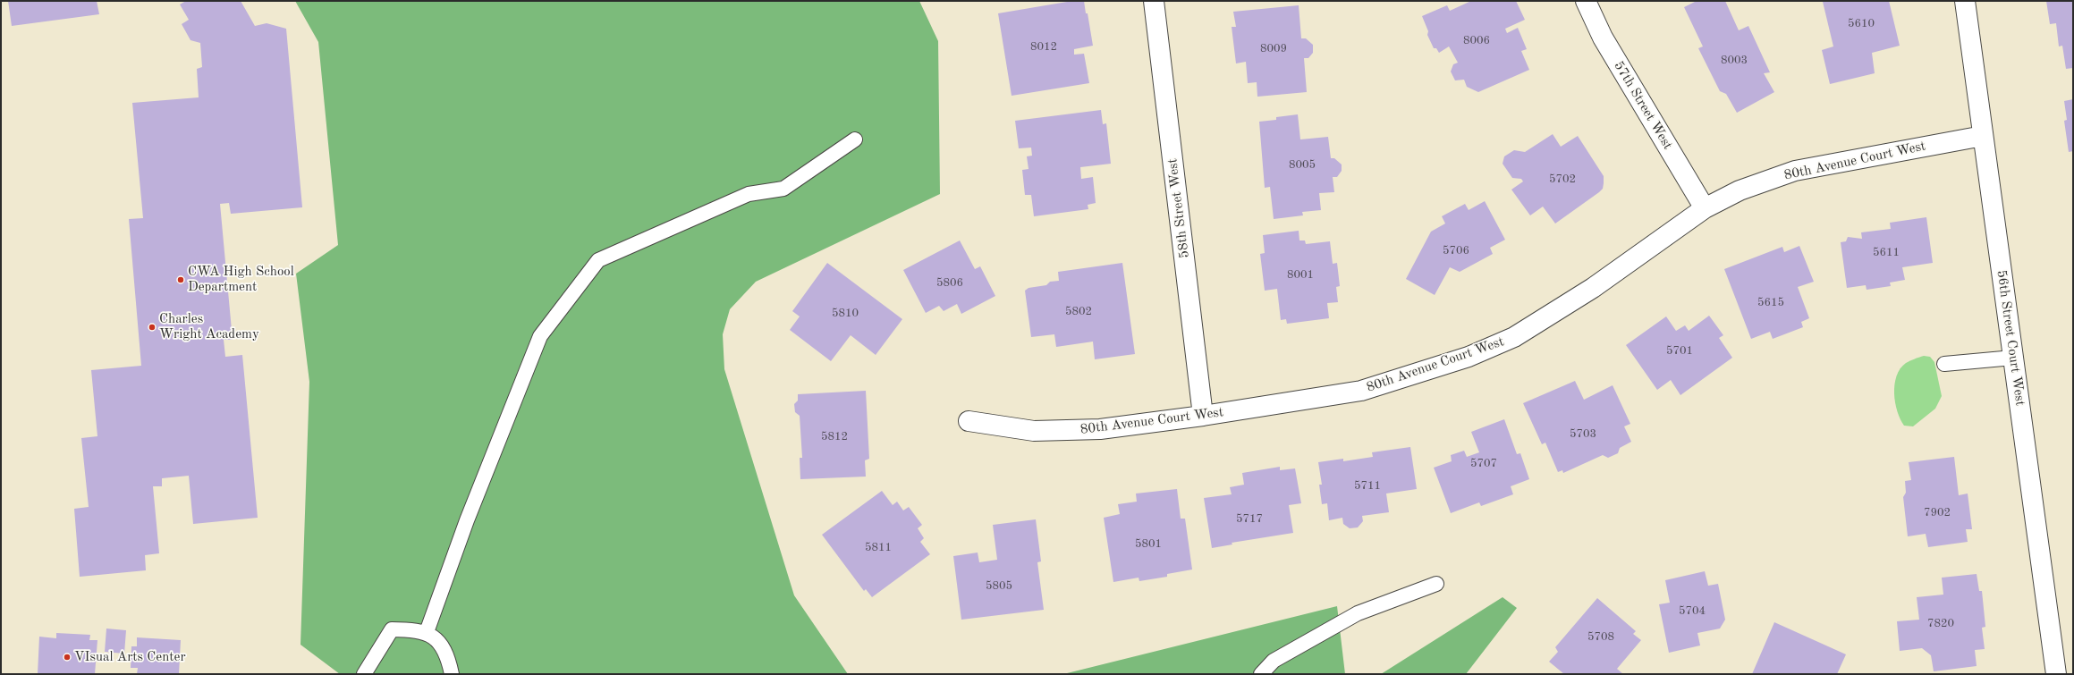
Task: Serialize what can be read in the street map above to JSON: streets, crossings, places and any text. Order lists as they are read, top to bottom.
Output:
{
  "streets": {
    "street": [
      "57th Street West",
      "80th Avenue Court West",
      "58th Street West",
      "56th Street Court West"
    ]
  },
  "crossings": [
    ["57th Street West", "80th Avenue Court West"],
    ["80th Avenue Court West", "58th Street West"],
    ["80th Avenue Court West", "56th Street Court West"]
  ],
  "places": ["CWA High School Department", "Charles Wright Academy", "VIsual Arts Center"],
  "house_numbers": [
    "5610",
    "8006",
    "8012",
    "8009",
    "8003",
    "8005",
    "5702",
    "5706",
    "5611",
    "8001",
    "5806",
    "5615",
    "5802",
    "5810",
    "5701",
    "5703",
    "5812",
    "5707",
    "5711",
    "7902",
    "5717",
    "5801",
    "5811",
    "5805",
    "5704",
    "7820",
    "5708"
  ]
}
